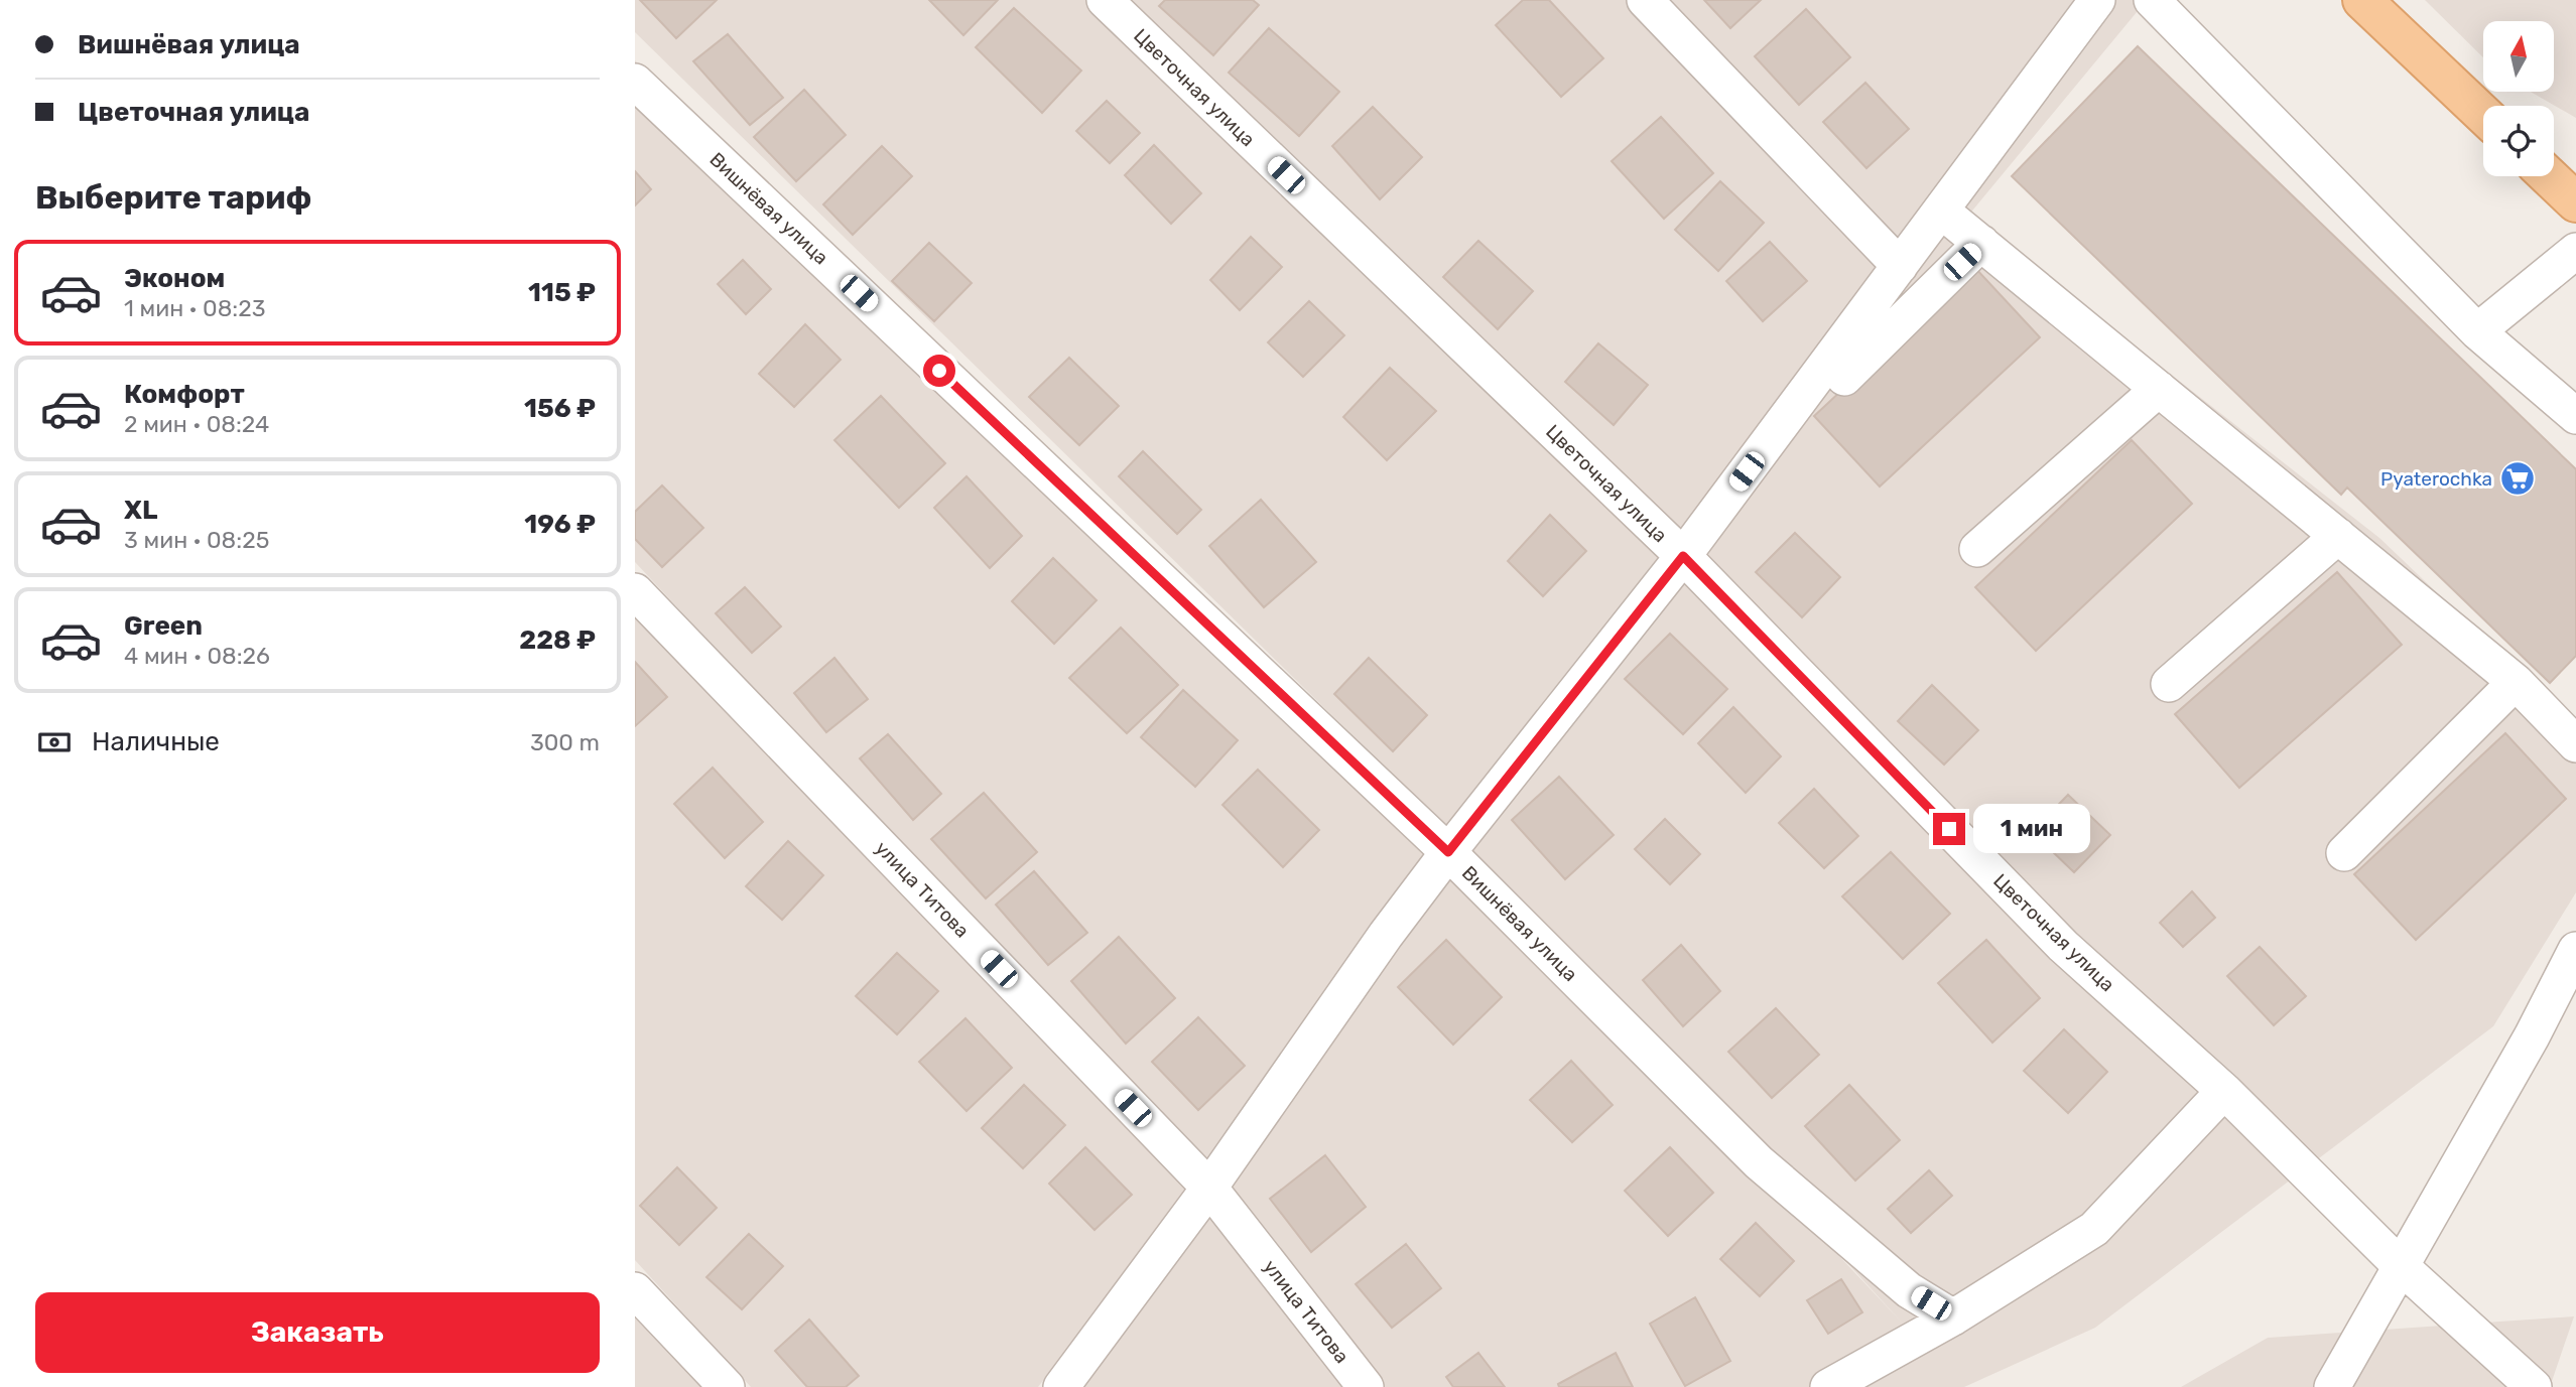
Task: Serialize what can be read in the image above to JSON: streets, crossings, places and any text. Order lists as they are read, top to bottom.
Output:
{
  "streets": {
    "street": ["Цветочная улица", "Вишнёвая улица", "улица Титова"]
  },
  "places": {
    "supermarket": ["Pyaterochka"]
  },
  "north": "top",
  "page": {
    "banner": ["Вишнёвая улица", "Цветочная улица"],
    "heading": "Выберите тариф",
    "list": [
      {
        "name": "Эконом",
        "note": "1 мин · 08:23",
        "value": "115 ₽"
      },
      {
        "name": "Комфорт",
        "note": "2 мин · 08:24",
        "value": "156 ₽"
      },
      {
        "name": "XL",
        "note": "3 мин · 08:25",
        "value": "196 ₽"
      },
      {
        "name": "Green",
        "note": "4 мин · 08:26",
        "value": "228 ₽"
      }
    ],
    "pay": ["Наличные", "300 m"],
    "bubble": "1 мин",
    "buttons": "Заказать"
  }
}
